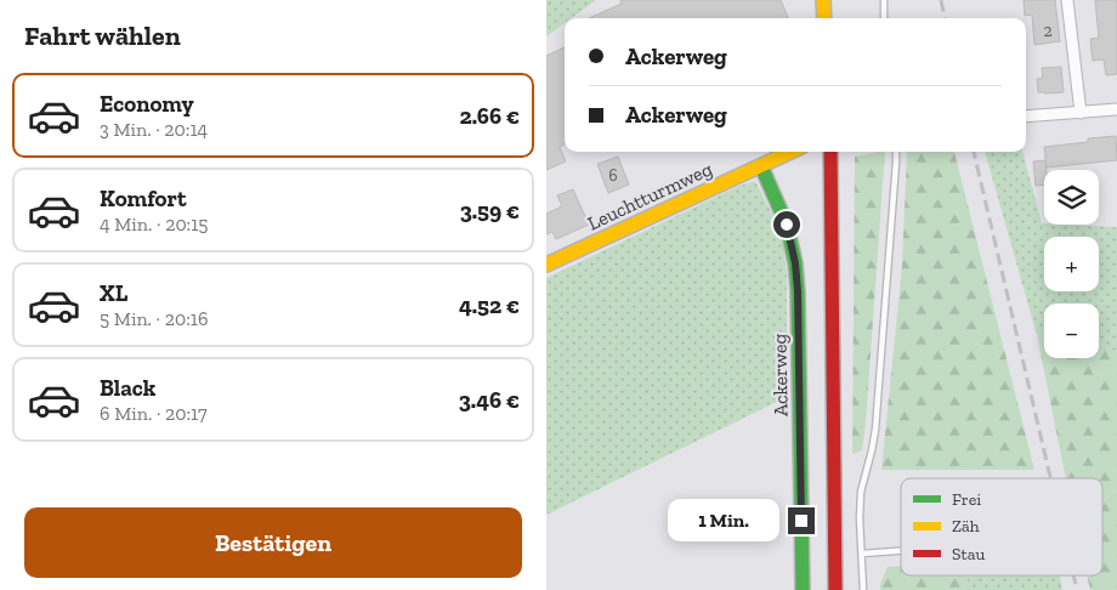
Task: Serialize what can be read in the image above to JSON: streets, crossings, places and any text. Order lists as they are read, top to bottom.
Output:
{
  "streets": {
    "street": ["Leuchtturmweg", "Ackerweg"]
  },
  "crossings": [
    ["Leuchtturmweg", "Ackerweg"]
  ],
  "house_numbers": ["2", "6"],
  "legend": ["Frei", "Zäh", "Stau"],
  "page": {
    "heading": "Fahrt wählen",
    "banner": ["Ackerweg", "Ackerweg"],
    "list": [
      {
        "name": "Economy",
        "note": "3 Min. · 20:14",
        "value": "2.66 €"
      },
      {
        "name": "Komfort",
        "note": "4 Min. · 20:15",
        "value": "3.59 €"
      },
      {
        "name": "XL",
        "note": "5 Min. · 20:16",
        "value": "4.52 €"
      },
      {
        "name": "Black",
        "note": "6 Min. · 20:17",
        "value": "3.46 €"
      }
    ],
    "map_buttons": ["+", "−"],
    "buttons": "Bestätigen",
    "bubble": "1 Min."
  }
}
